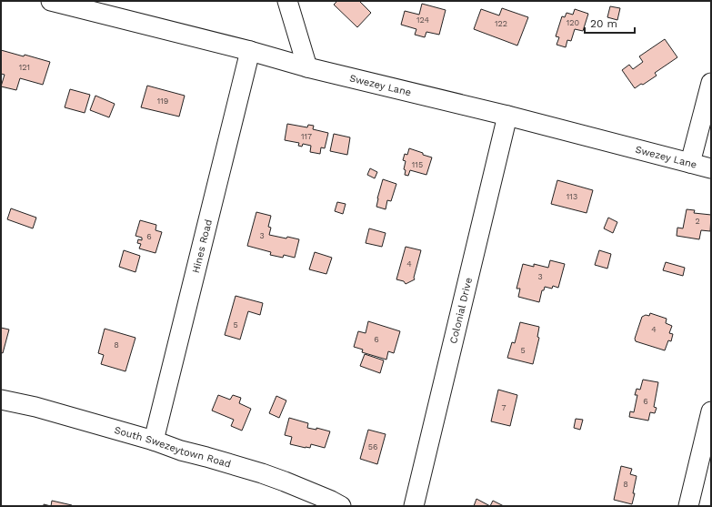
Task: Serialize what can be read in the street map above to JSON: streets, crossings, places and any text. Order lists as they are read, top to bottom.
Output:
{
  "streets": {
    "street": [
      "Swezey Lane",
      "Hines Road",
      "Colonial Drive",
      "South Swezeytown Road"
    ]
  },
  "crossings": [
    ["Swezey Lane", "Hines Road"],
    ["Swezey Lane", "Colonial Drive"],
    ["Hines Road", "South Swezeytown Road"]
  ],
  "house_numbers": [
    "124",
    "120",
    "122",
    "121",
    "119",
    "117",
    "115",
    "113",
    "2",
    "3",
    "6",
    "4",
    "3",
    "5",
    "4",
    "6",
    "8",
    "5",
    "6",
    "7",
    "56",
    "8"
  ],
  "scale_bar": "20 m"
}
